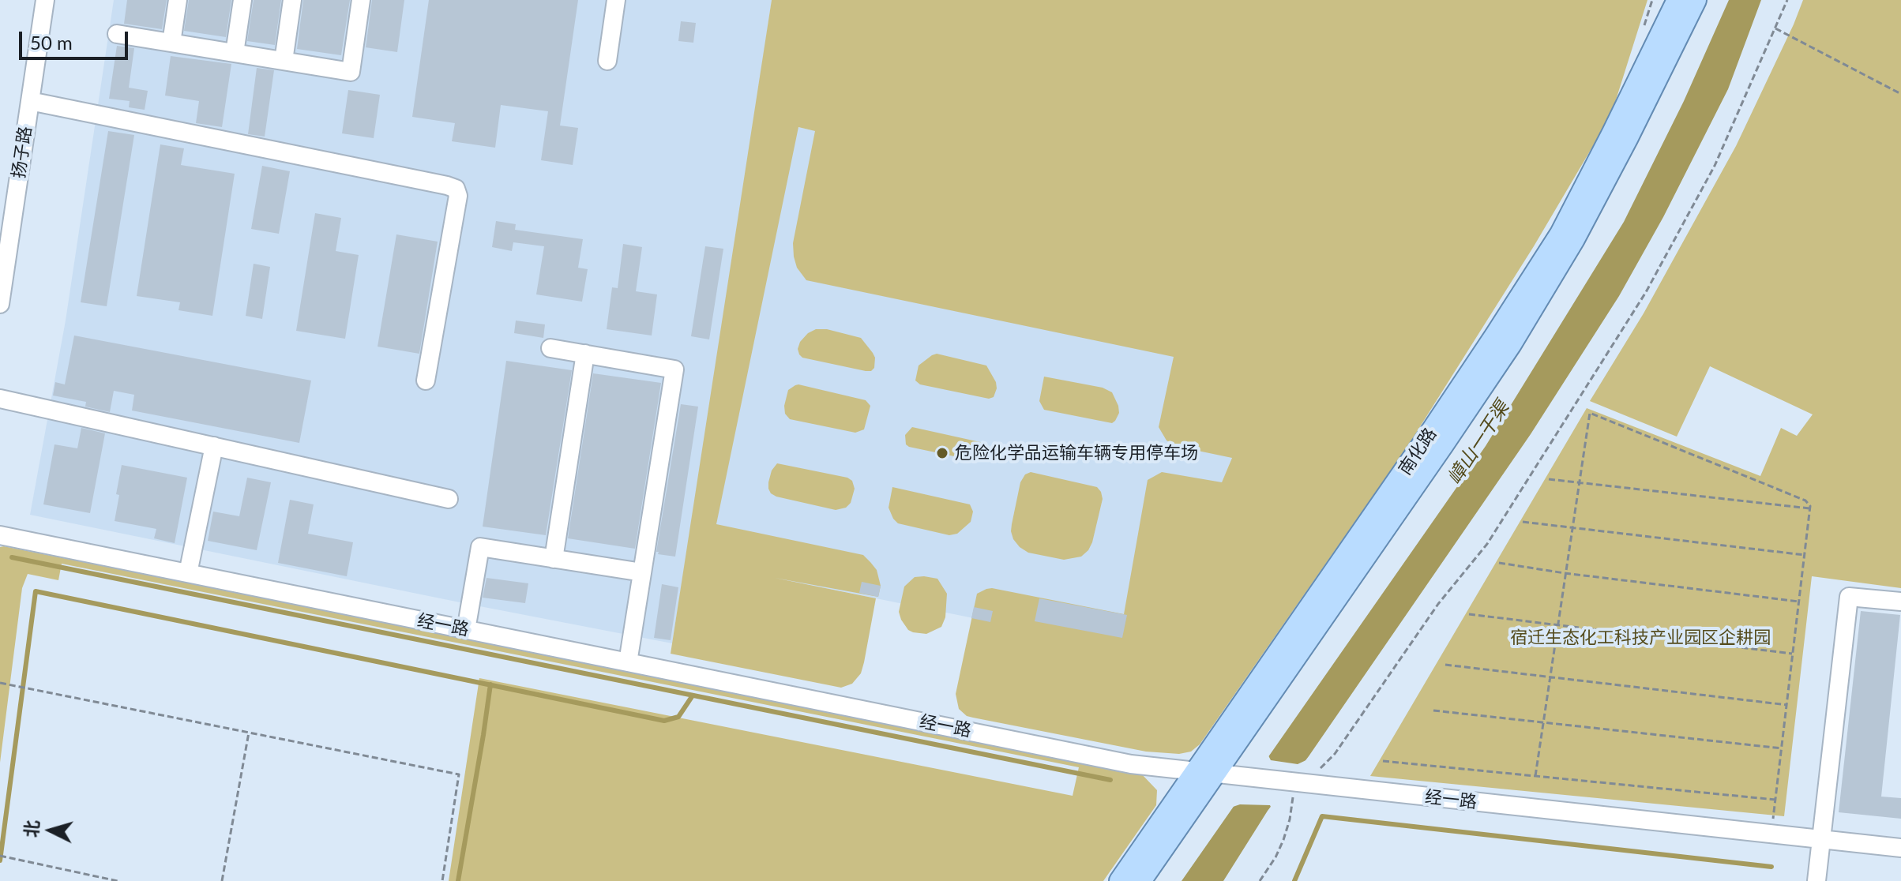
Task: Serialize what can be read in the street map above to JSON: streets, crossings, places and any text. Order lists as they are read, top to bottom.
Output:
{
  "streets": {
    "main road": ["南化路"],
    "street": ["扬子路", "经一路"]
  },
  "crossings": [
    ["南化路", "经一路"]
  ],
  "water": ["嶂山一干渠"],
  "parks": ["宿迁生态化工科技产业园区企耕园"],
  "places": ["危险化学品运输车辆专用停车场"],
  "scale_bar": "50 m",
  "north": "left"
}
